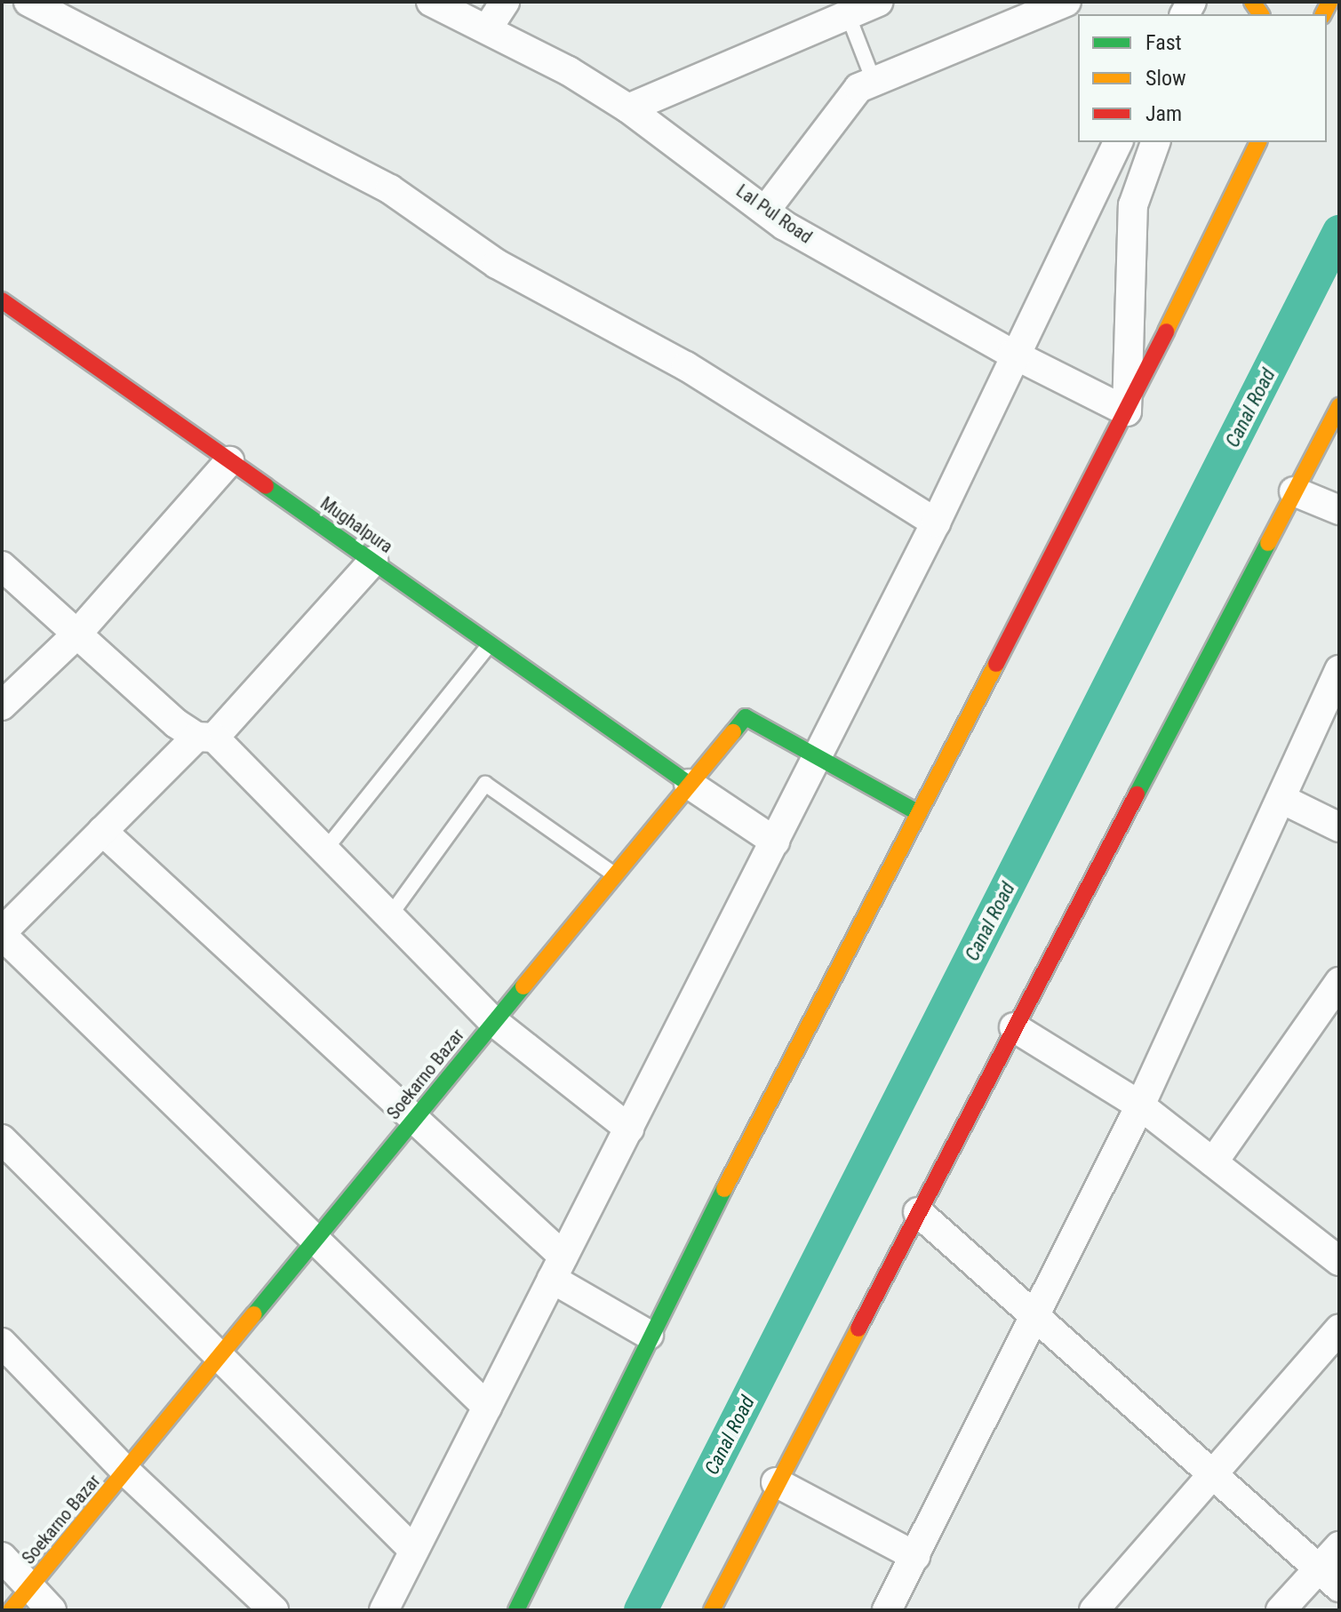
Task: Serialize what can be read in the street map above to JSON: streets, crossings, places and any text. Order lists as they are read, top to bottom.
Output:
{
  "streets": {
    "main road": ["Mughalpura", "Soekarno Bazar"],
    "street": ["Lal Pul Road"]
  },
  "crossings": [
    ["Mughalpura", "Soekarno Bazar"]
  ],
  "water": ["Canal Road"],
  "legend": ["Fast", "Slow", "Jam"]
}
